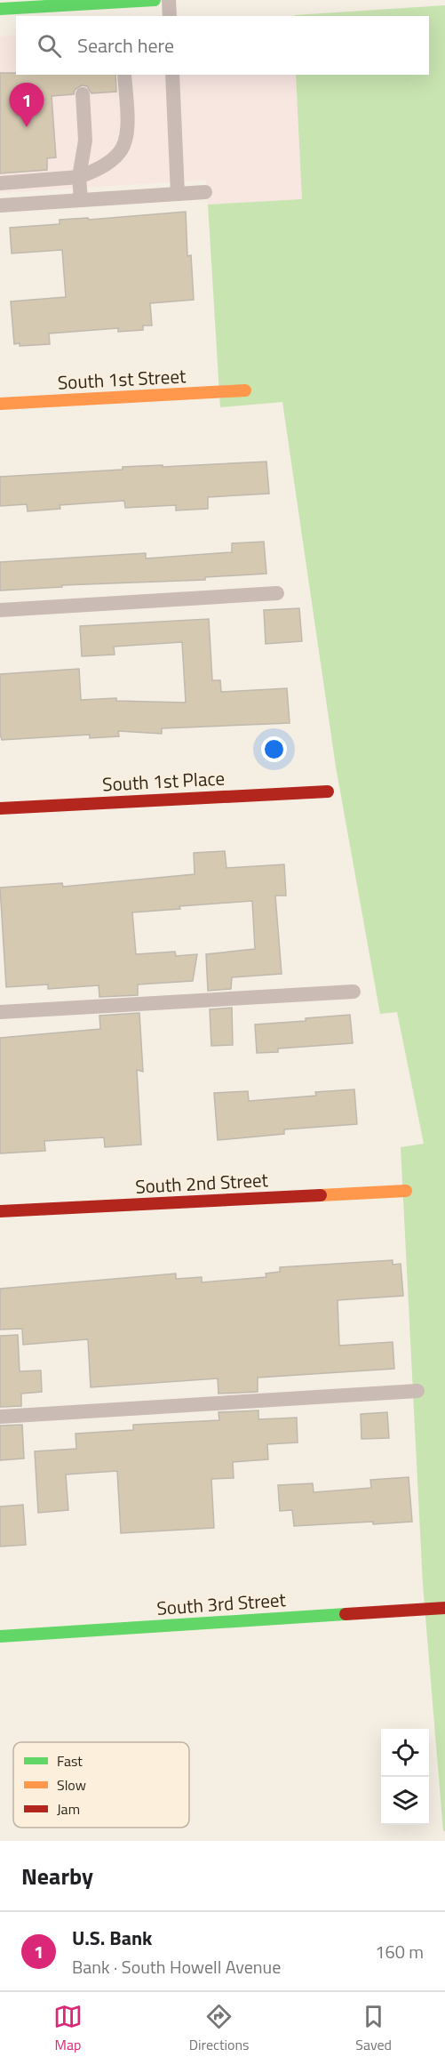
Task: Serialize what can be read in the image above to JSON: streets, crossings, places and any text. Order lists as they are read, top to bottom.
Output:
{
  "streets": {
    "street": [
      "South 1st Street",
      "South 1st Place",
      "South 2nd Street",
      "South 3rd Street"
    ]
  },
  "legend": ["Fast", "Slow", "Jam"],
  "page": {
    "search": "Search here",
    "pins": "1",
    "heading": "Nearby",
    "list": [
      {
        "mark": "1",
        "name": "U.S. Bank",
        "note": "Bank · South Howell Avenue",
        "value": "160 m"
      }
    ],
    "nav": ["Map", "Directions", "Saved"]
  }
}
